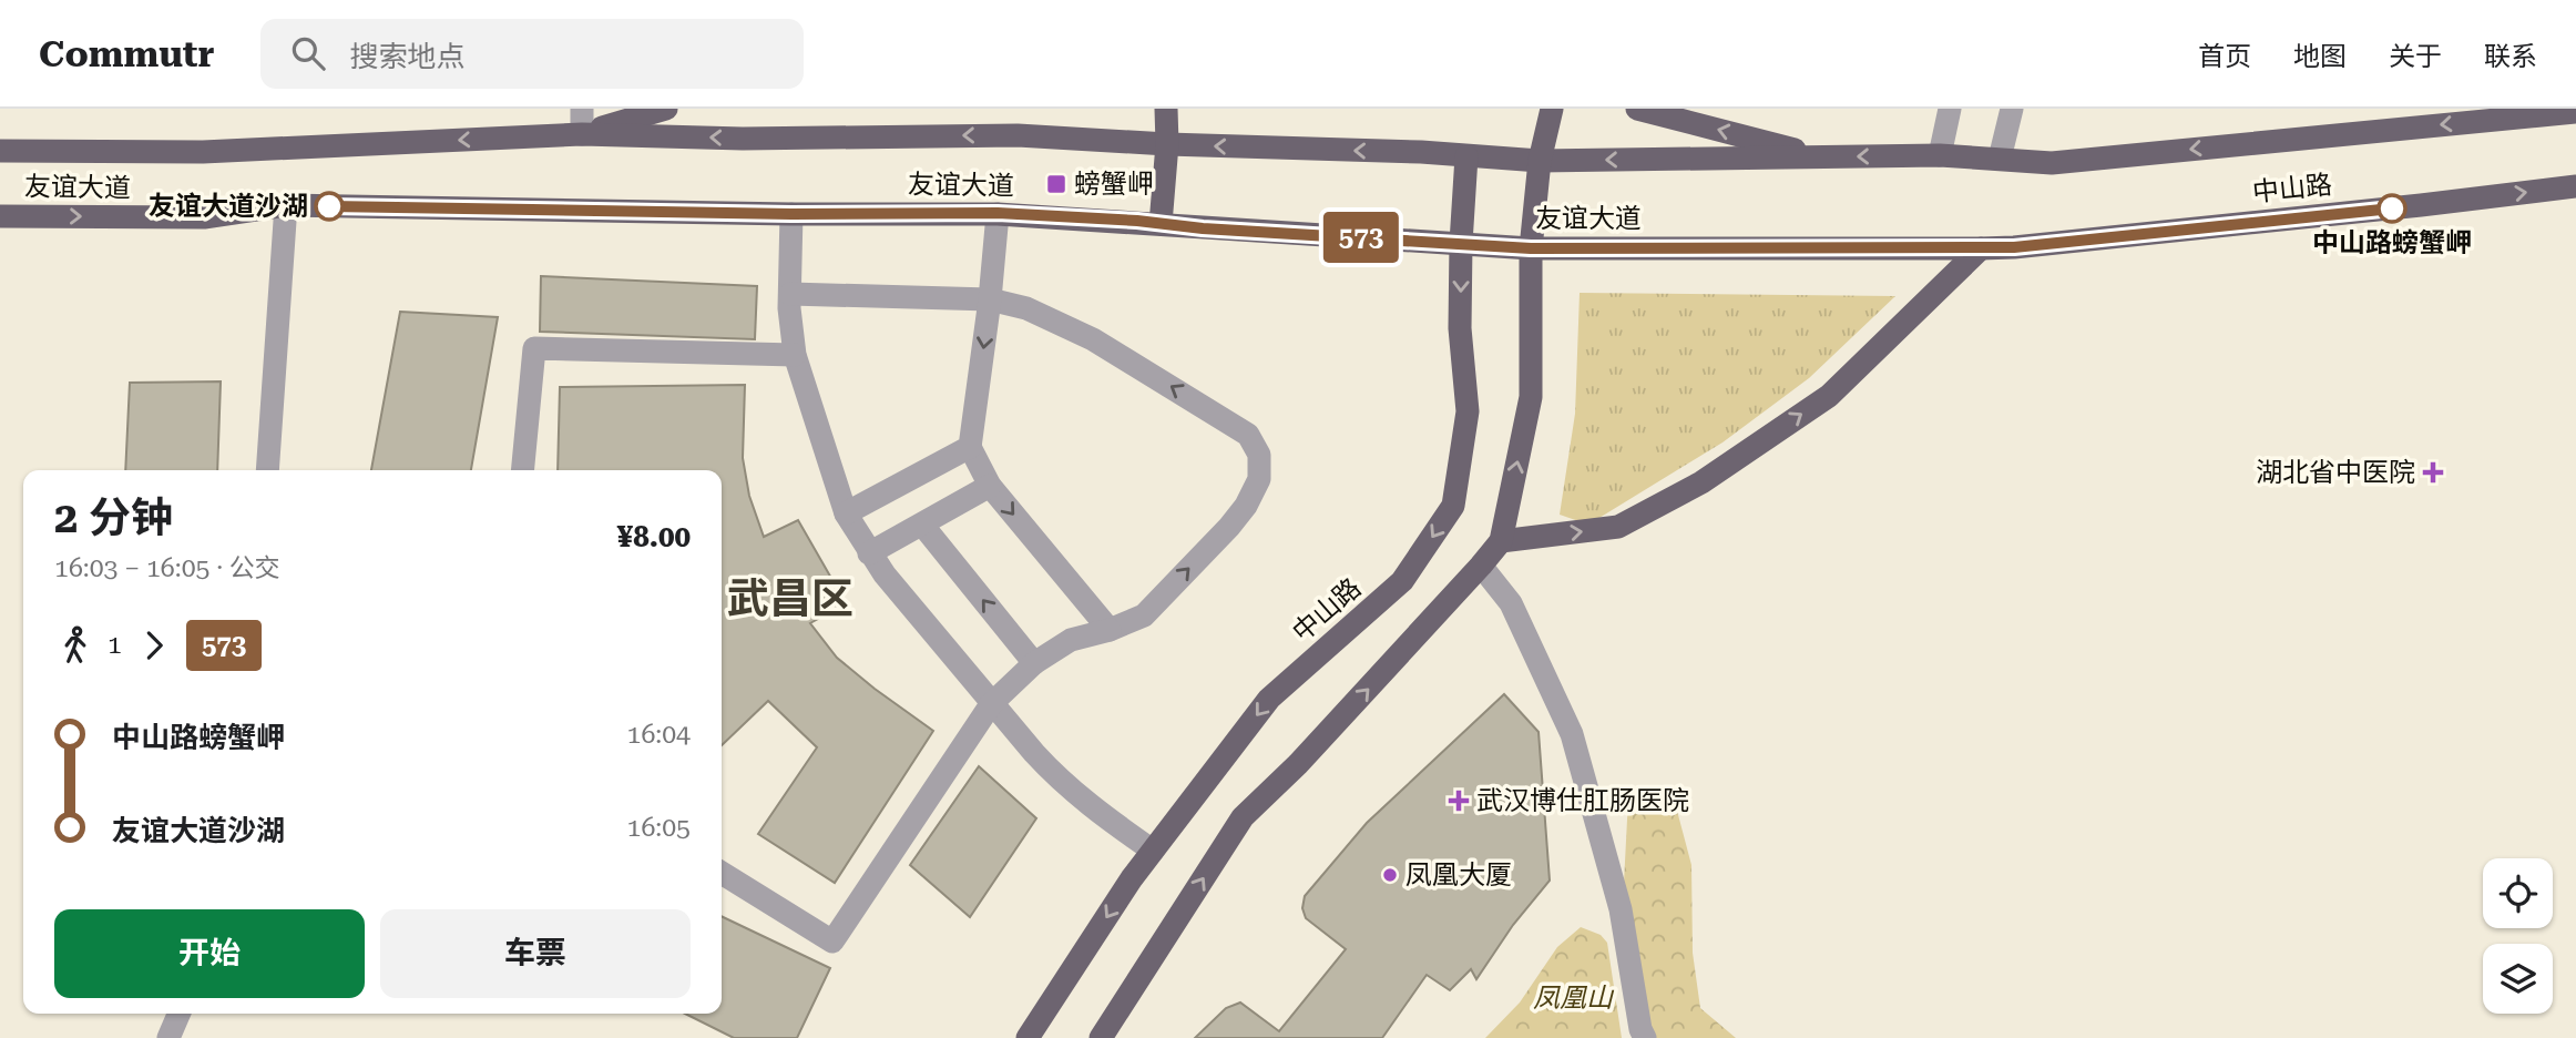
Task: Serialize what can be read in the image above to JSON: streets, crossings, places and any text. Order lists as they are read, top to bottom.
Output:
{
  "streets": {
    "main road": ["友谊大道", "中山路"]
  },
  "crossings": [
    ["友谊大道", "中山路"]
  ],
  "districts": ["武昌区"],
  "parks": ["凤凰山"],
  "places": {
    "transit": ["螃蟹岬"],
    "other": ["友谊大道沙湖", "中山路螃蟹岬", "凤凰大厦"],
    "health": ["湖北省中医院", "武汉博仕肛肠医院"]
  },
  "lines": ["bus line 573"],
  "page": {
    "header": "Commutr",
    "search": "搜索地点",
    "nav": [
      "首页",
      "地图",
      "关于",
      "联系"
    ],
    "on_map": "573",
    "heading": ["2 分钟", "16:03 – 16:05 · 公交", "¥8.00"],
    "legs": ["1", "573"],
    "list": [
      {
        "name": "中山路螃蟹岬",
        "value": "16:04"
      },
      {
        "name": "友谊大道沙湖",
        "value": "16:05"
      }
    ],
    "buttons": ["开始", "车票"]
  }
}
